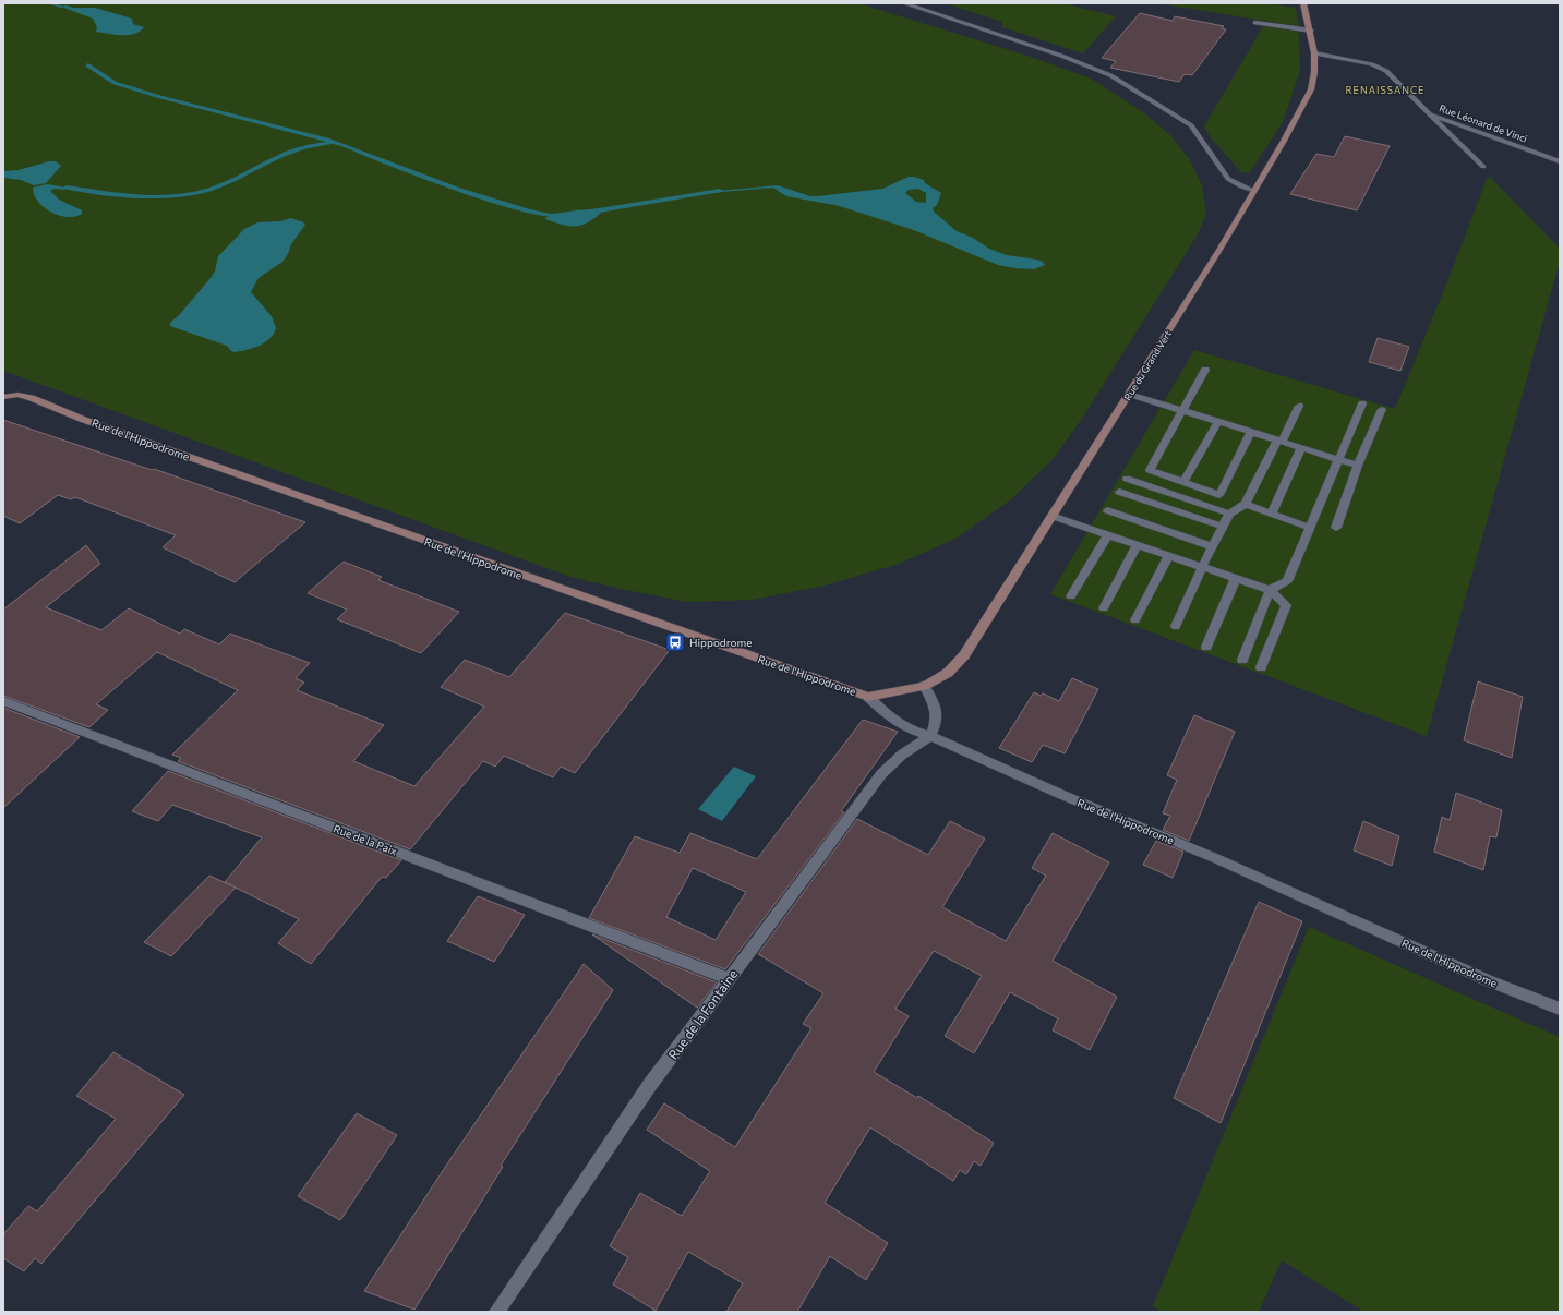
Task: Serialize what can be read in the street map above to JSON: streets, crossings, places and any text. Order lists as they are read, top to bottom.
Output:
{
  "streets": {
    "main road": ["Rue du Grand Vert", "Rue de l'Hippodrome"],
    "street": ["Rue Léonard de Vinci", "Rue de la Paix", "Rue de la Fontaine"]
  },
  "crossings": [
    ["Rue Léonard de Vinci", "Rue du Grand Vert"],
    ["Rue du Grand Vert", "Rue de l'Hippodrome"],
    ["Rue de l'Hippodrome", "Rue de la Fontaine"],
    ["Rue de la Paix", "Rue de la Fontaine"]
  ],
  "districts": ["RENAISSANCE"],
  "places": {
    "bus stop": ["Hippodrome"]
  }
}
